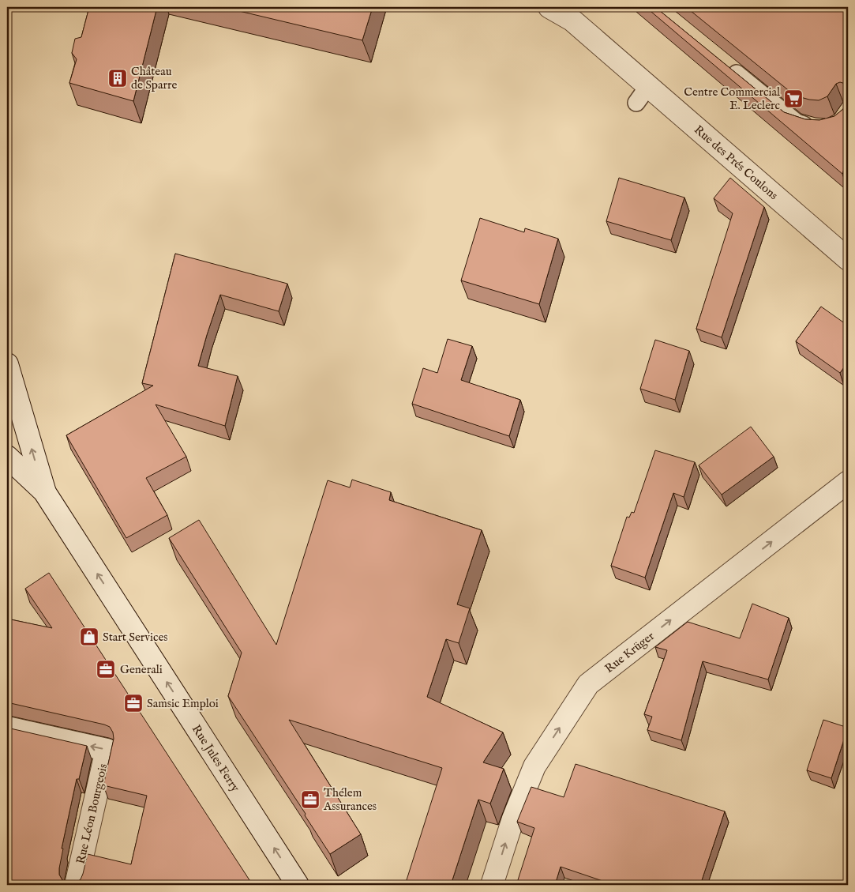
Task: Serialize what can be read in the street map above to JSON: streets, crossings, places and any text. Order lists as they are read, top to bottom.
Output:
{
  "streets": {
    "street": [
      "Rue des Prés Coulons",
      "Rue Krüger",
      "Rue Jules Ferry",
      "Rue Léon Bourgeois"
    ]
  },
  "one_way": ["Rue Krüger", "Rue Jules Ferry"],
  "places": {
    "building": ["Château de Sparre"],
    "supermarket": ["Centre Commercial E. Leclerc"],
    "shop": ["Start Services"],
    "office": ["Generali", "Samsic Emploi", "Thélem Assurances"]
  }
}
